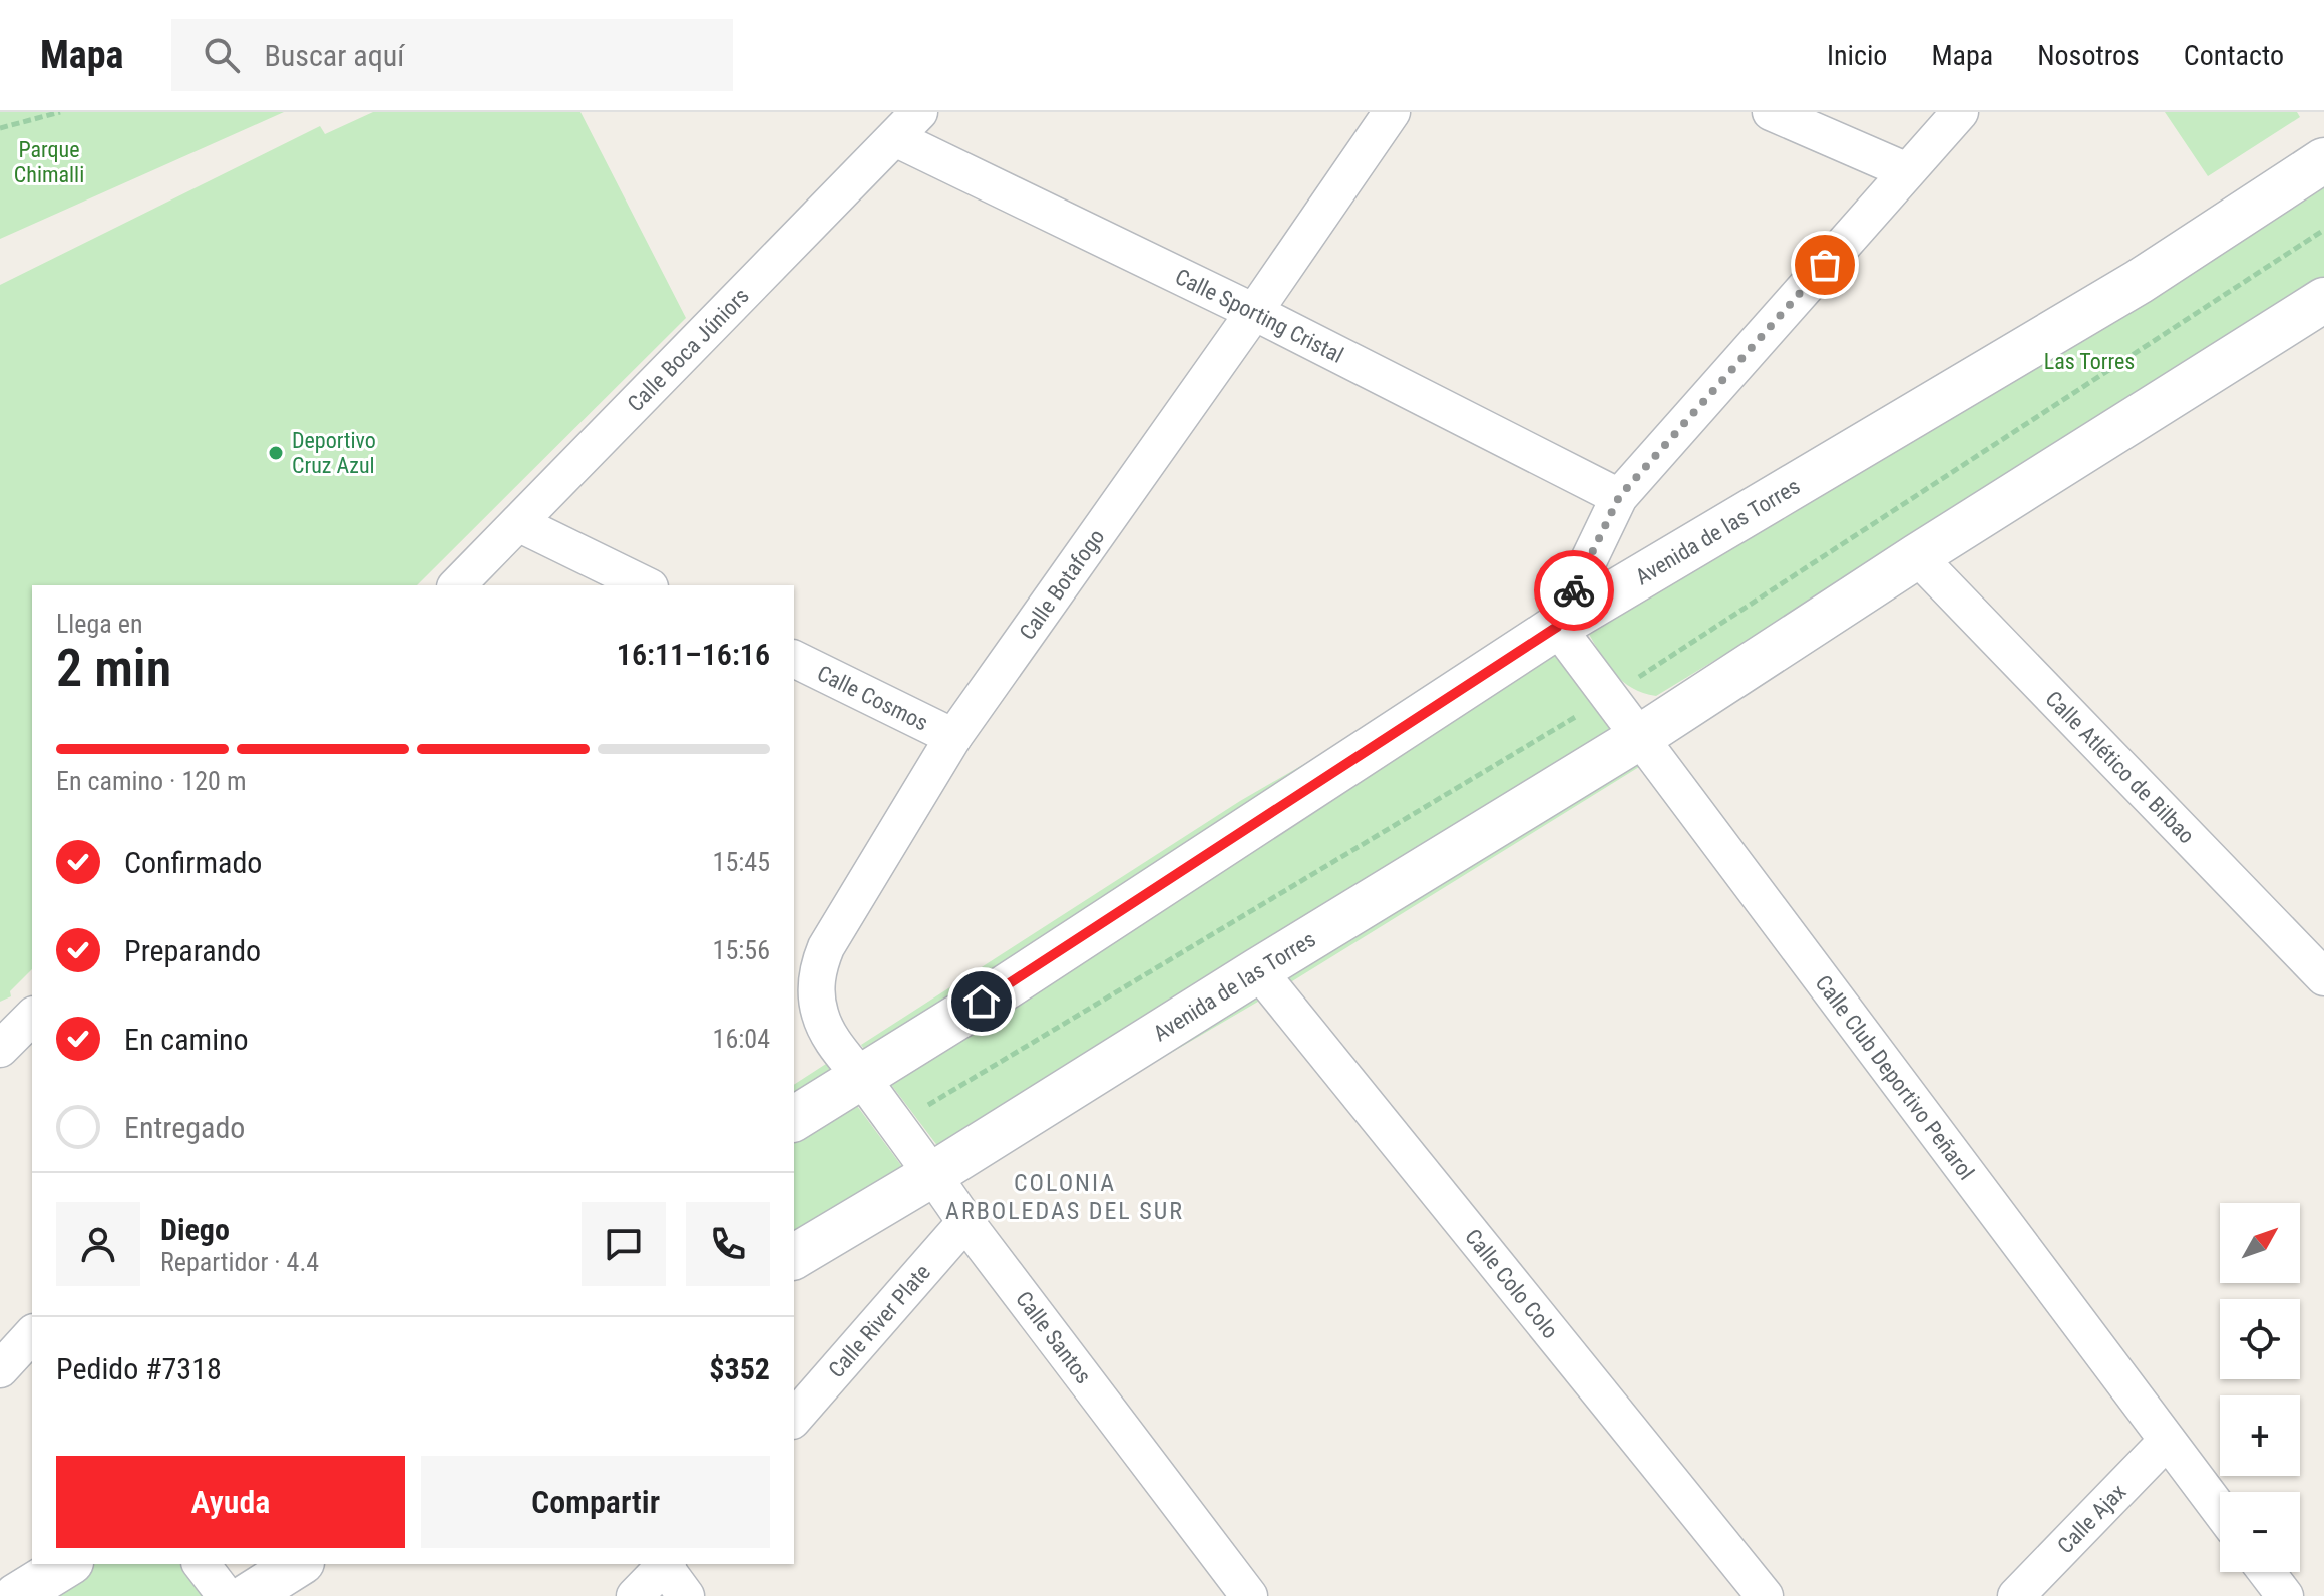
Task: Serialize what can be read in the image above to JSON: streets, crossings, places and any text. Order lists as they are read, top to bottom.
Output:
{
  "streets": {
    "street": [
      "Calle Sporting Cristal",
      "Calle Boca Júniors",
      "Avenida de las Torres",
      "Calle Botafogo",
      "Calle Cosmos",
      "Calle Atlético de Bilbao",
      "Calle Club Deportivo Peñarol",
      "Calle Colo Colo",
      "Calle River Plate",
      "Calle Santos",
      "Calle Ajax"
    ]
  },
  "crossings": [
    ["Calle Sporting Cristal", "Calle Boca Júniors"],
    ["Calle Sporting Cristal", "Calle Botafogo"],
    ["Avenida de las Torres", "Calle Botafogo"],
    ["Avenida de las Torres", "Calle Atlético de Bilbao"],
    ["Avenida de las Torres", "Calle Club Deportivo Peñarol"],
    ["Avenida de las Torres", "Calle Colo Colo"],
    ["Avenida de las Torres", "Calle Santos"],
    ["Calle Botafogo", "Calle Cosmos"],
    ["Calle Botafogo", "Calle Santos"],
    ["Calle Club Deportivo Peñarol", "Calle Ajax"],
    ["Calle River Plate", "Calle Santos"]
  ],
  "districts": ["COLONIA ARBOLEDAS DEL SUR"],
  "parks": ["Parque Chimalli", "Las Torres"],
  "places": ["Deportivo Cruz Azul"],
  "north": "top right",
  "page": {
    "header": "Mapa",
    "search": "Buscar aquí",
    "nav": [
      "Inicio",
      "Mapa",
      "Nosotros",
      "Contacto"
    ],
    "heading": ["2 min", "Llega en", "16:11–16:16"],
    "panel": [
      "Diego",
      "Repartidor · 4.4",
      "Pedido #7318",
      "$352"
    ],
    "bar": "En camino · 120 m",
    "list": [
      ["Confirmado", "15:45"],
      ["Preparando", "15:56"],
      ["En camino", "16:04"],
      "Entregado"
    ],
    "map_buttons": ["+", "−"],
    "buttons": ["Ayuda", "Compartir"]
  }
}
